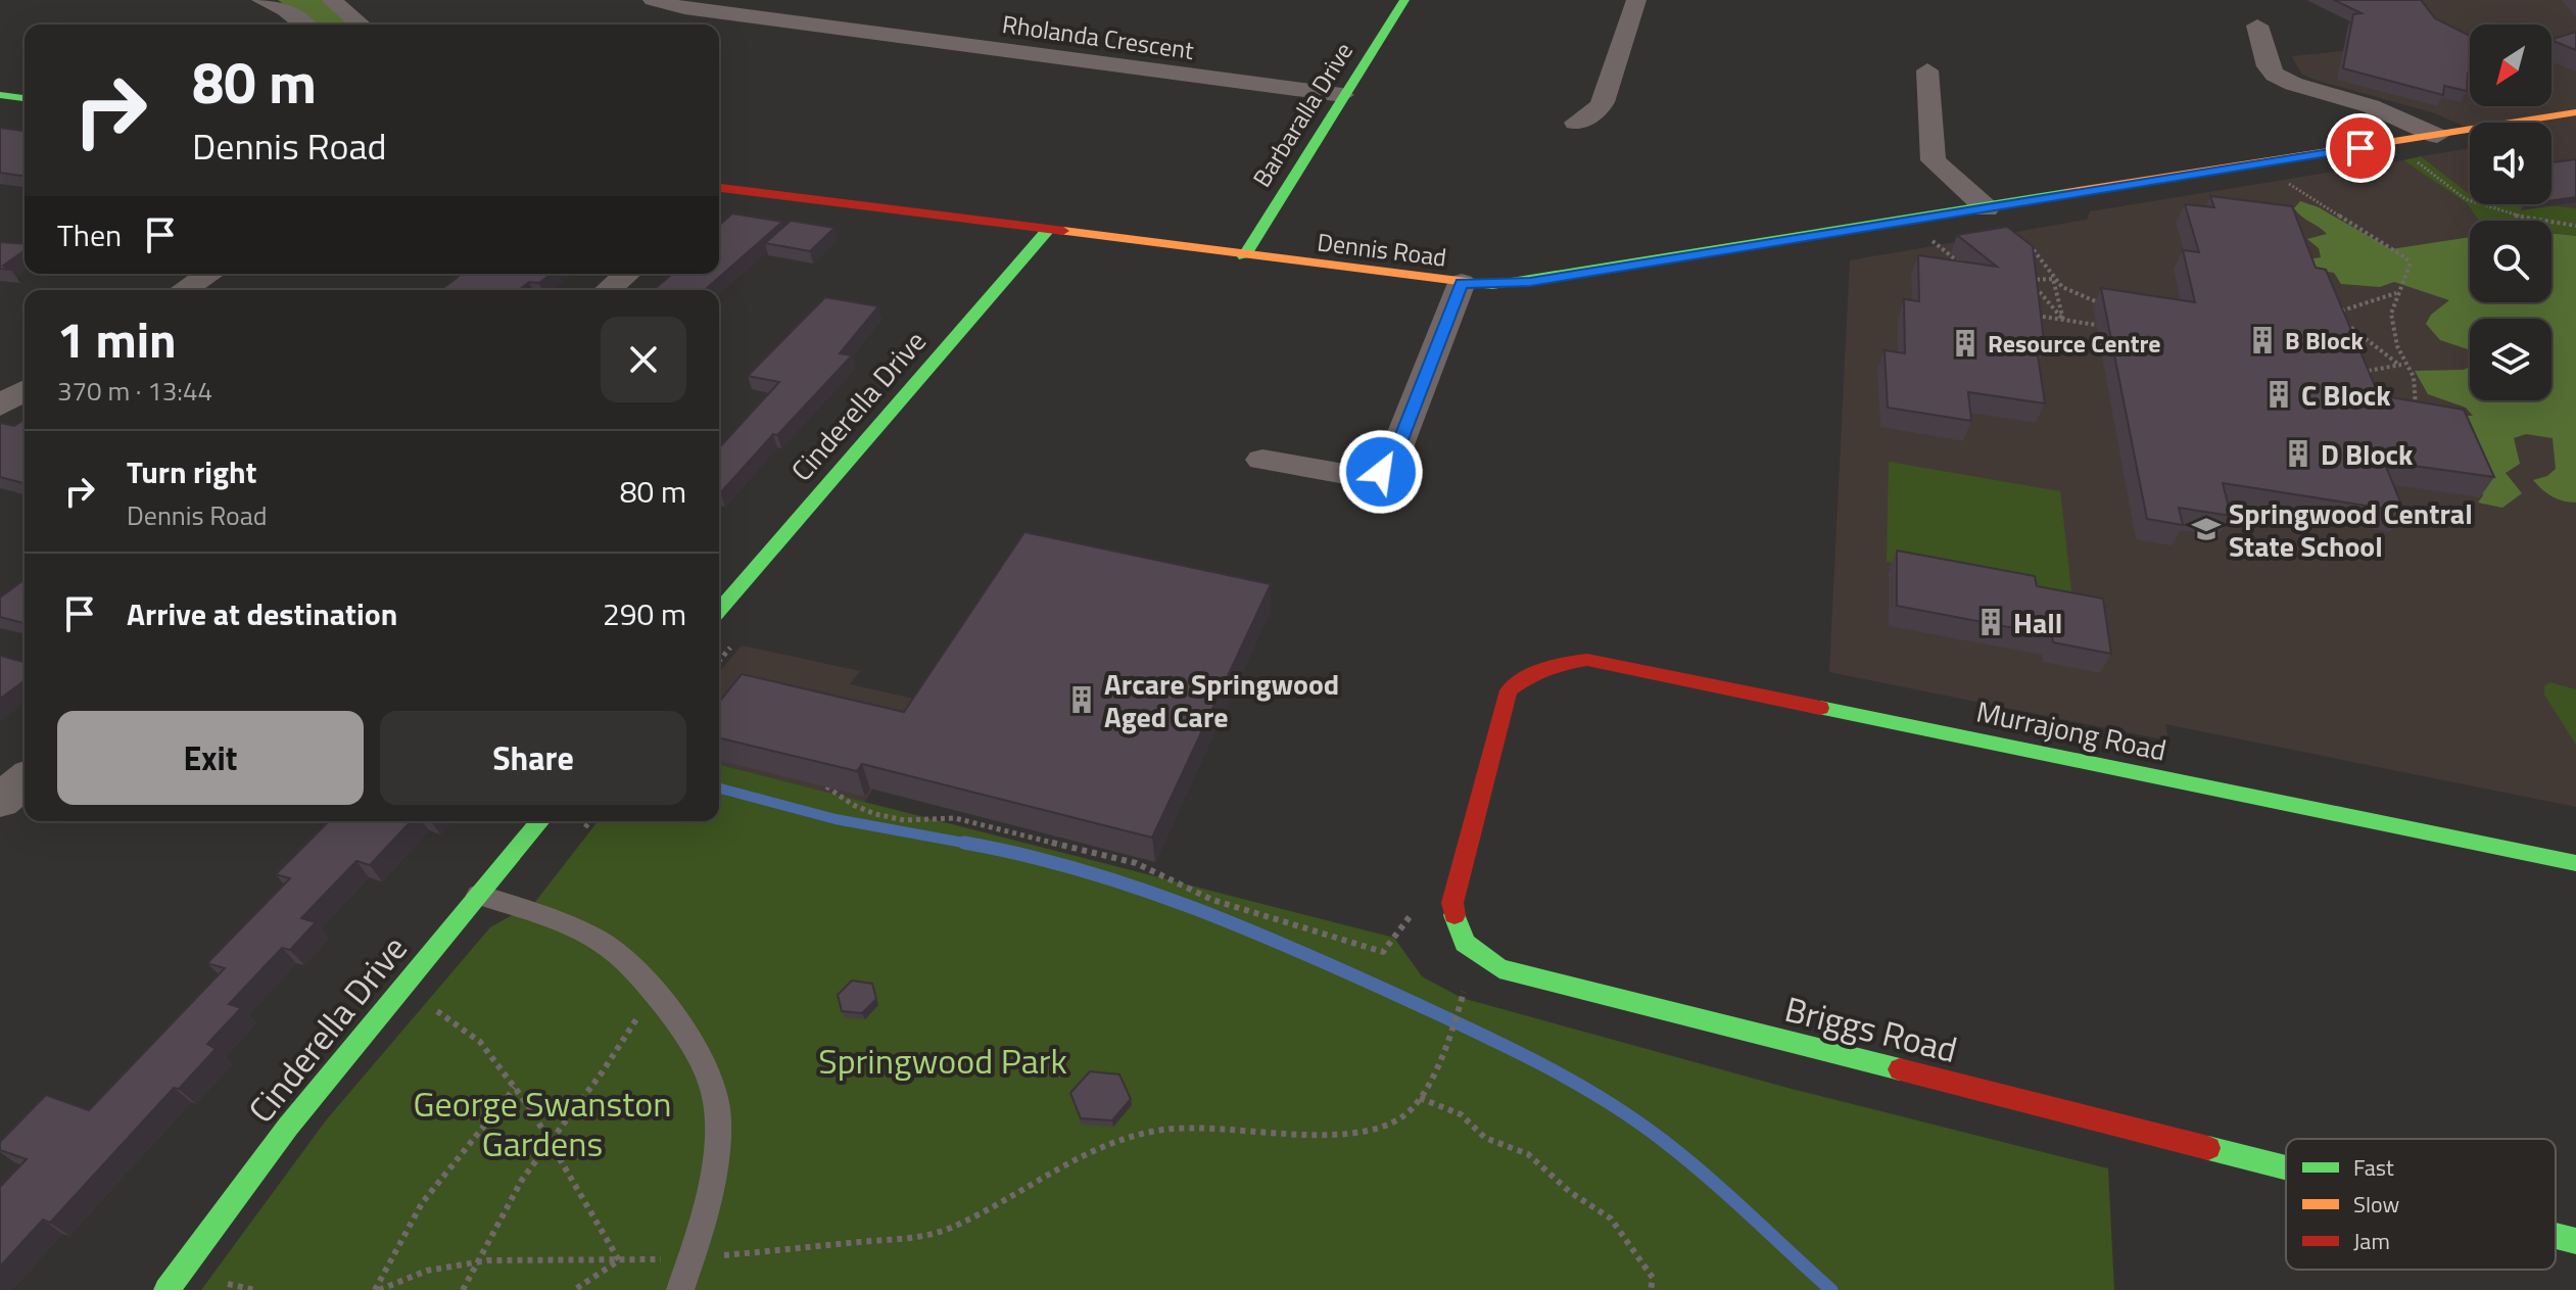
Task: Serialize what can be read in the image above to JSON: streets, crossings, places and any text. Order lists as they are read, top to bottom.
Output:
{
  "streets": {
    "street": [
      "Rholanda Crescent",
      "Barbaralla Drive",
      "Dennis Road",
      "Cinderella Drive",
      "Murrajong Road",
      "Briggs Road"
    ]
  },
  "crossings": [
    ["Rholanda Crescent", "Barbaralla Drive"],
    ["Barbaralla Drive", "Dennis Road"],
    ["Dennis Road", "Cinderella Drive"],
    ["Murrajong Road", "Briggs Road"]
  ],
  "parks": ["Springwood Park", "George Swanston Gardens"],
  "places": {
    "building": [
      "B Block",
      "Resource Centre",
      "C Block",
      "D Block",
      "Hall",
      "Arcare Springwood Aged Care"
    ],
    "school or university": ["Springwood Central State School"]
  },
  "legend": ["Fast", "Slow", "Jam"],
  "north": "bottom left",
  "page": {
    "turn": ["80 m", "Dennis Road"],
    "then": "Then",
    "heading": ["1 min", "370 m · 13:44"],
    "list": [
      {
        "name": "Turn right",
        "note": "Dennis Road",
        "value": "80 m"
      },
      {
        "name": "Arrive at destination",
        "value": "290 m"
      }
    ],
    "buttons": ["Exit", "Share"]
  }
}
